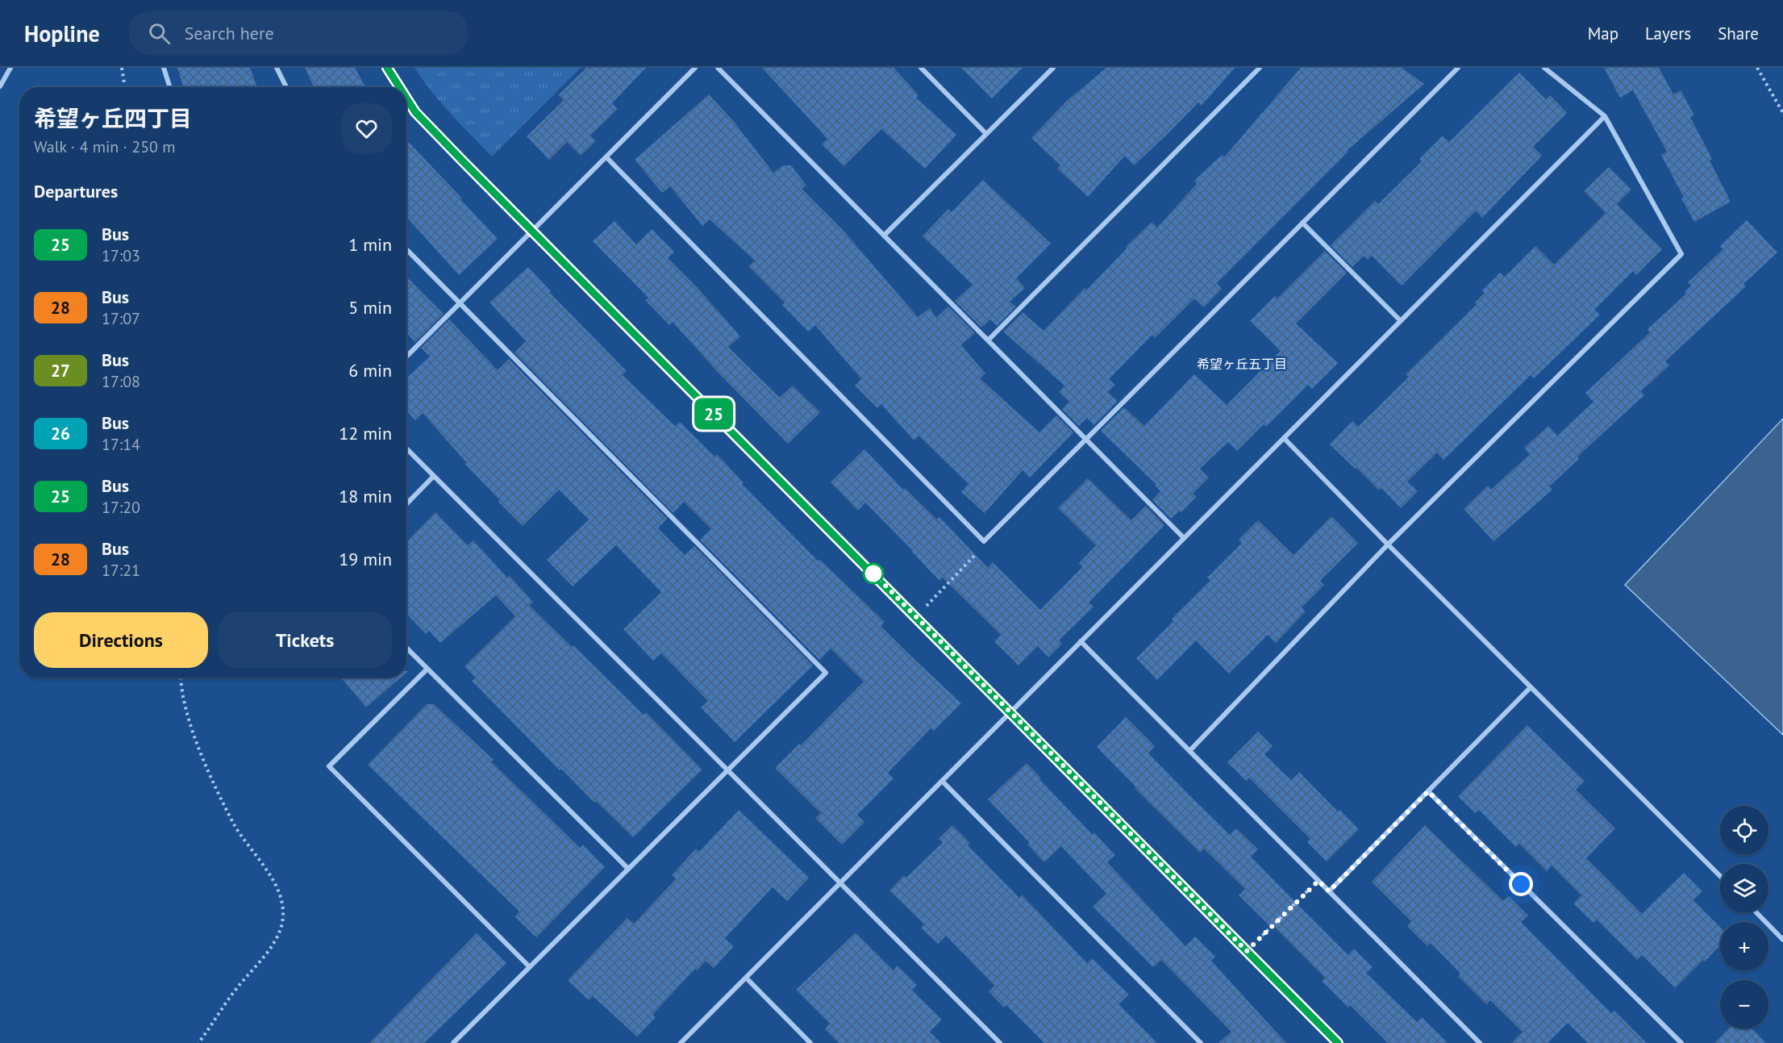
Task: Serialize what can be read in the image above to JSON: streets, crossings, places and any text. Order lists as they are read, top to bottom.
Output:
{
  "districts": ["希望ヶ丘五丁目"],
  "lines": ["bus line 25"],
  "page": {
    "header": "Hopline",
    "search": "Search here",
    "nav": ["Map", "Layers", "Share"],
    "on_map": "25",
    "heading": [
      ["希望ヶ丘四丁目", "Walk · 4 min · 250 m"],
      "Departures"
    ],
    "list": [
      {
        "mark": "25",
        "name": "Bus",
        "note": "17:03",
        "value": "1 min"
      },
      {
        "mark": "28",
        "name": "Bus",
        "note": "17:07",
        "value": "5 min"
      },
      {
        "mark": "27",
        "name": "Bus",
        "note": "17:08",
        "value": "6 min"
      },
      {
        "mark": "26",
        "name": "Bus",
        "note": "17:14",
        "value": "12 min"
      },
      {
        "mark": "25",
        "name": "Bus",
        "note": "17:20",
        "value": "18 min"
      },
      {
        "mark": "28",
        "name": "Bus",
        "note": "17:21",
        "value": "19 min"
      }
    ],
    "buttons": ["Directions", "Tickets"],
    "map_buttons": ["+", "−"]
  }
}
